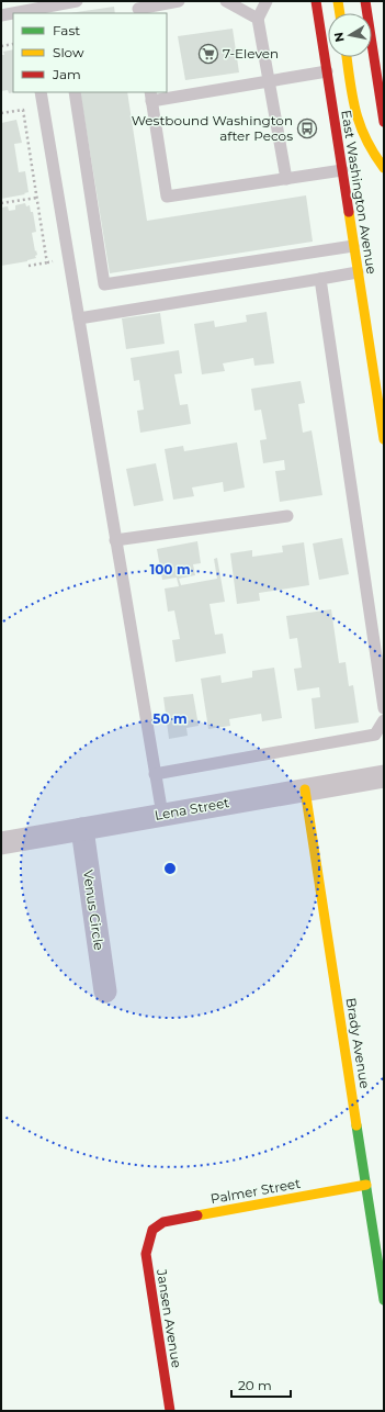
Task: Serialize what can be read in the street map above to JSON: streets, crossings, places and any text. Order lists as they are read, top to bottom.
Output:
{
  "streets": {
    "street": [
      "East Washington Avenue",
      "Lena Street",
      "Venus Circle",
      "Brady Avenue",
      "Palmer Street",
      "Jansen Avenue"
    ]
  },
  "crossings": [
    ["Lena Street", "Venus Circle"],
    ["Lena Street", "Brady Avenue"],
    ["Brady Avenue", "Palmer Street"],
    ["Palmer Street", "Jansen Avenue"]
  ],
  "places": {
    "supermarket": ["7-Eleven"],
    "bus stop": ["Westbound Washington after Pecos"]
  },
  "legend": ["Fast", "Slow", "Jam"],
  "scale_bar": "20 m",
  "north": "left",
  "rings": ["100 m", "50 m"]
}
